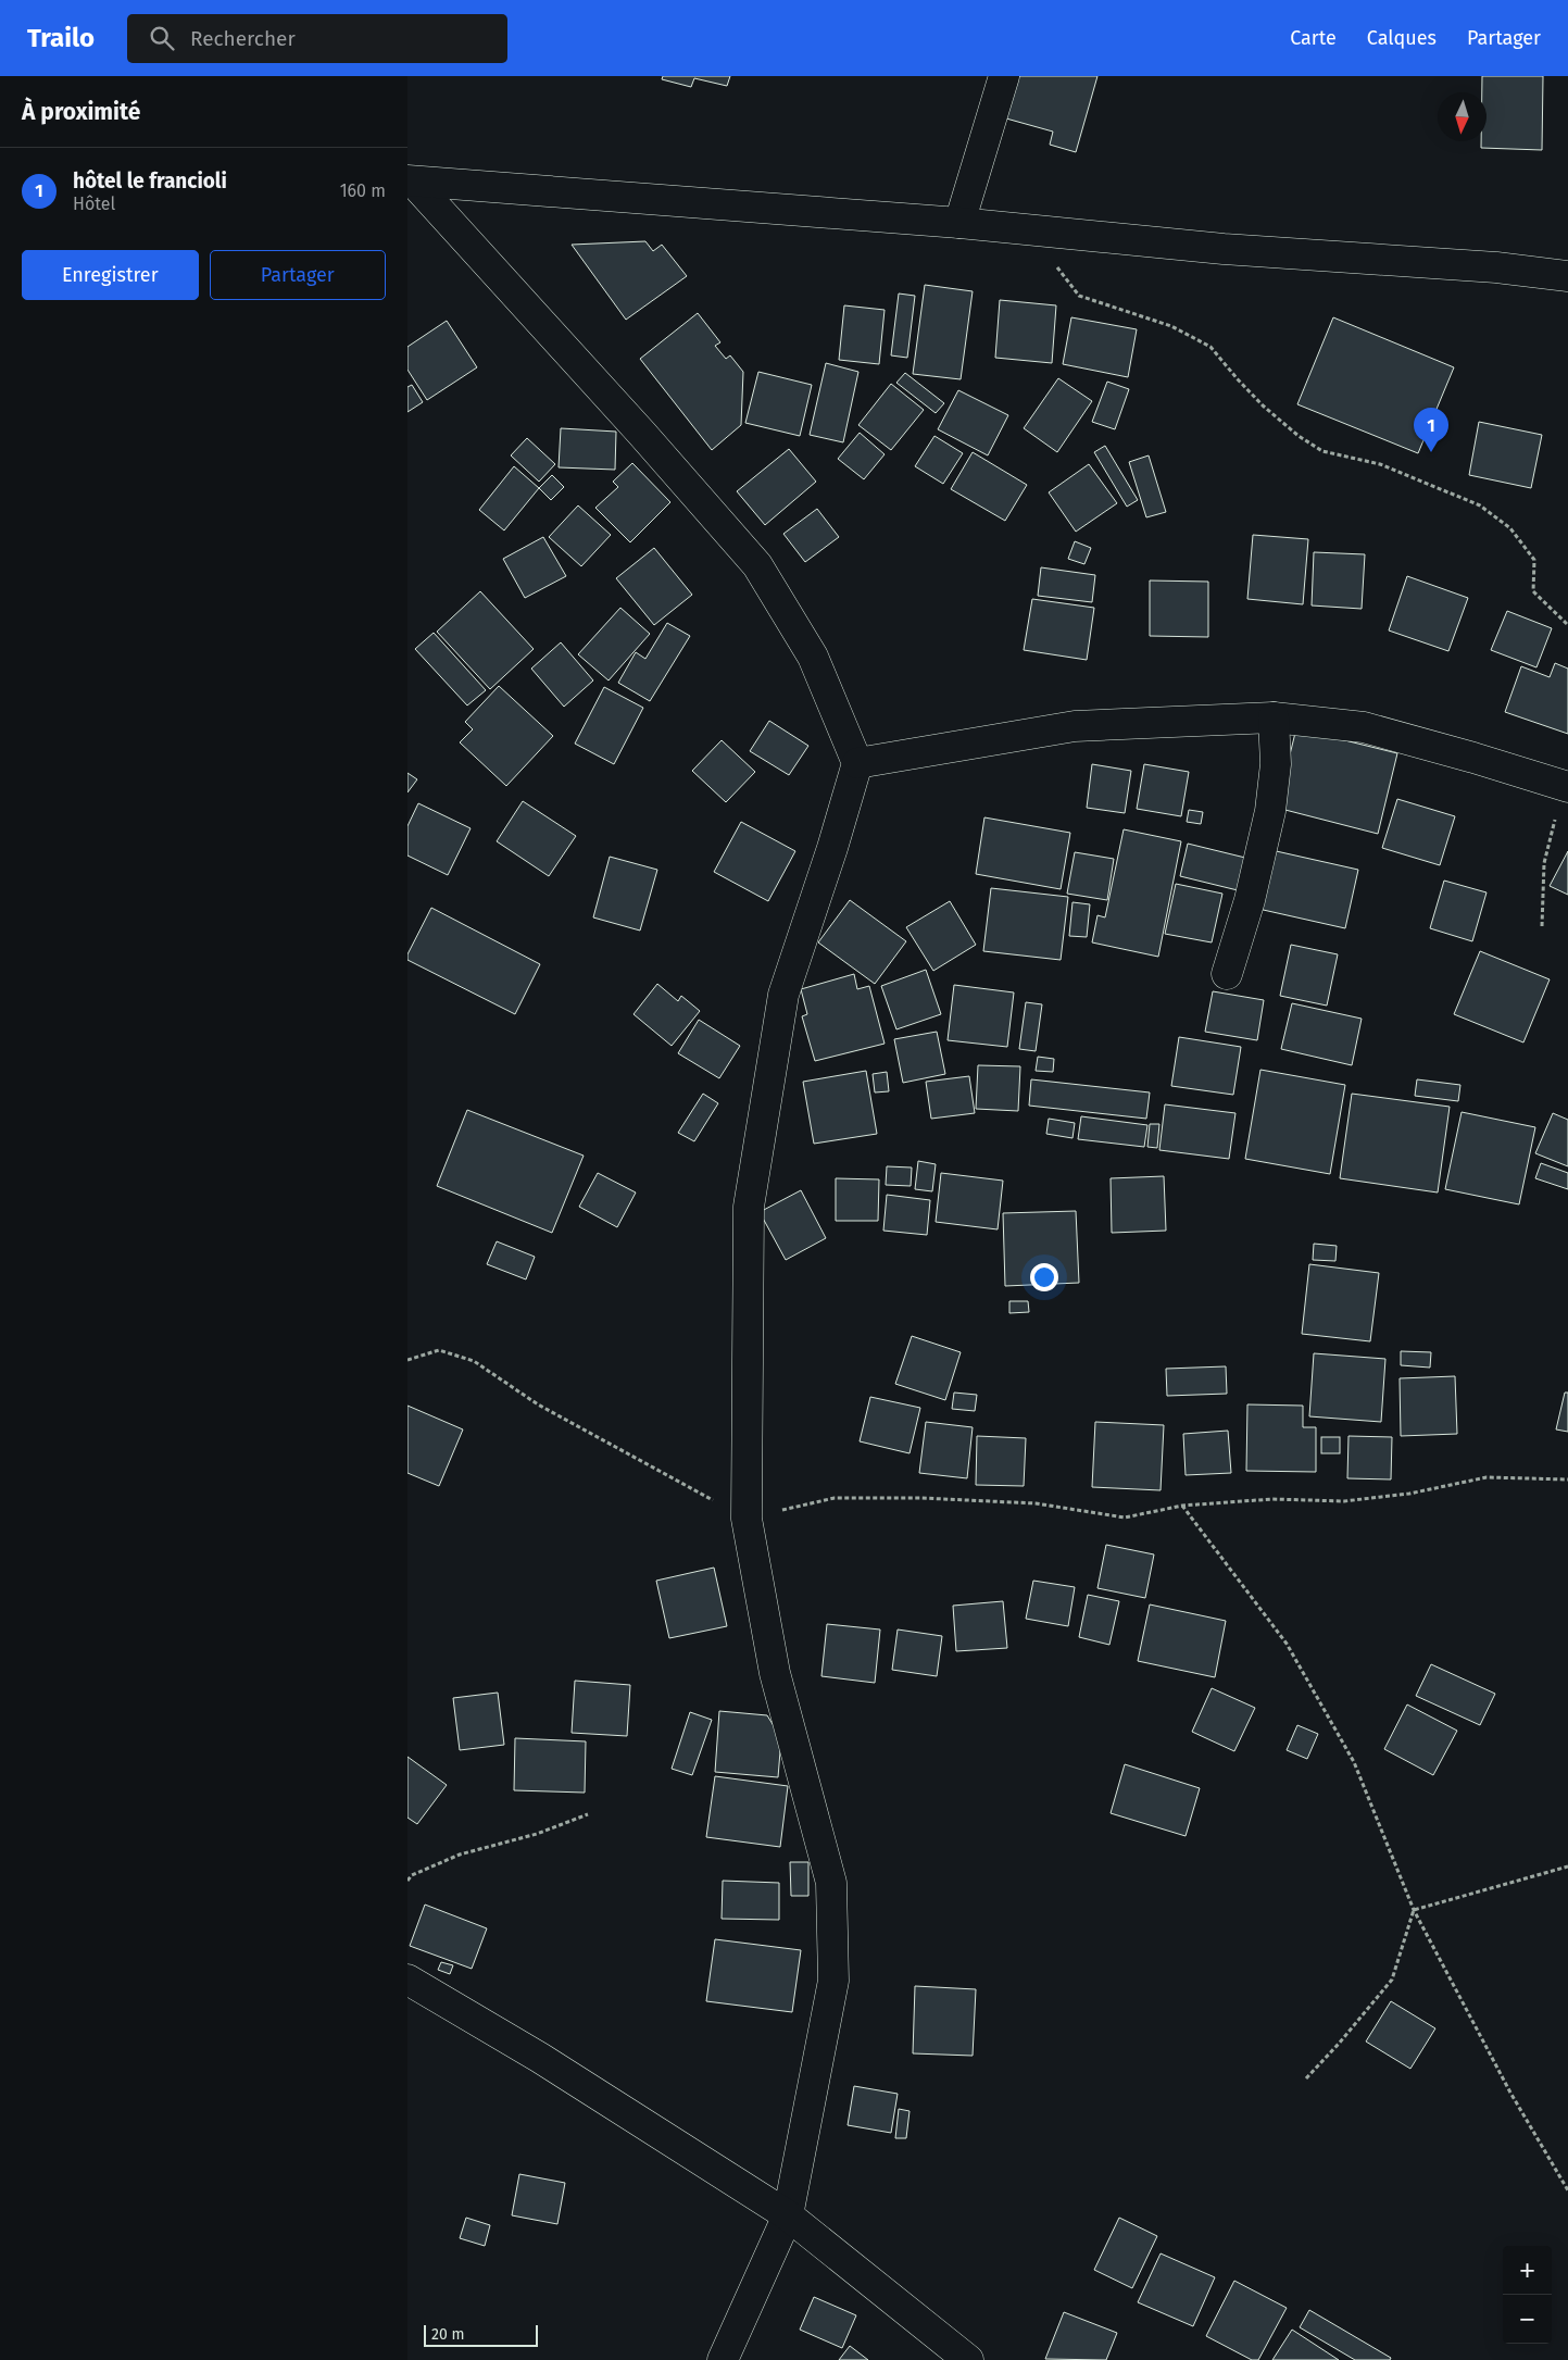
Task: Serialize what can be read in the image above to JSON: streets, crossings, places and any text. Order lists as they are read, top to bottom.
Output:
{
  "scale_bar": "20 m",
  "north": "bottom",
  "page": {
    "header": "Trailo",
    "search": "Rechercher",
    "nav": ["Carte", "Calques", "Partager"],
    "heading": "À proximité",
    "list": [
      {
        "mark": "1",
        "name": "hôtel le francioli",
        "note": "Hôtel",
        "value": "160 m"
      }
    ],
    "buttons": ["Enregistrer", "Partager"],
    "pins": "1",
    "map_buttons": ["+", "−"],
    "scale": "20 m"
  }
}
